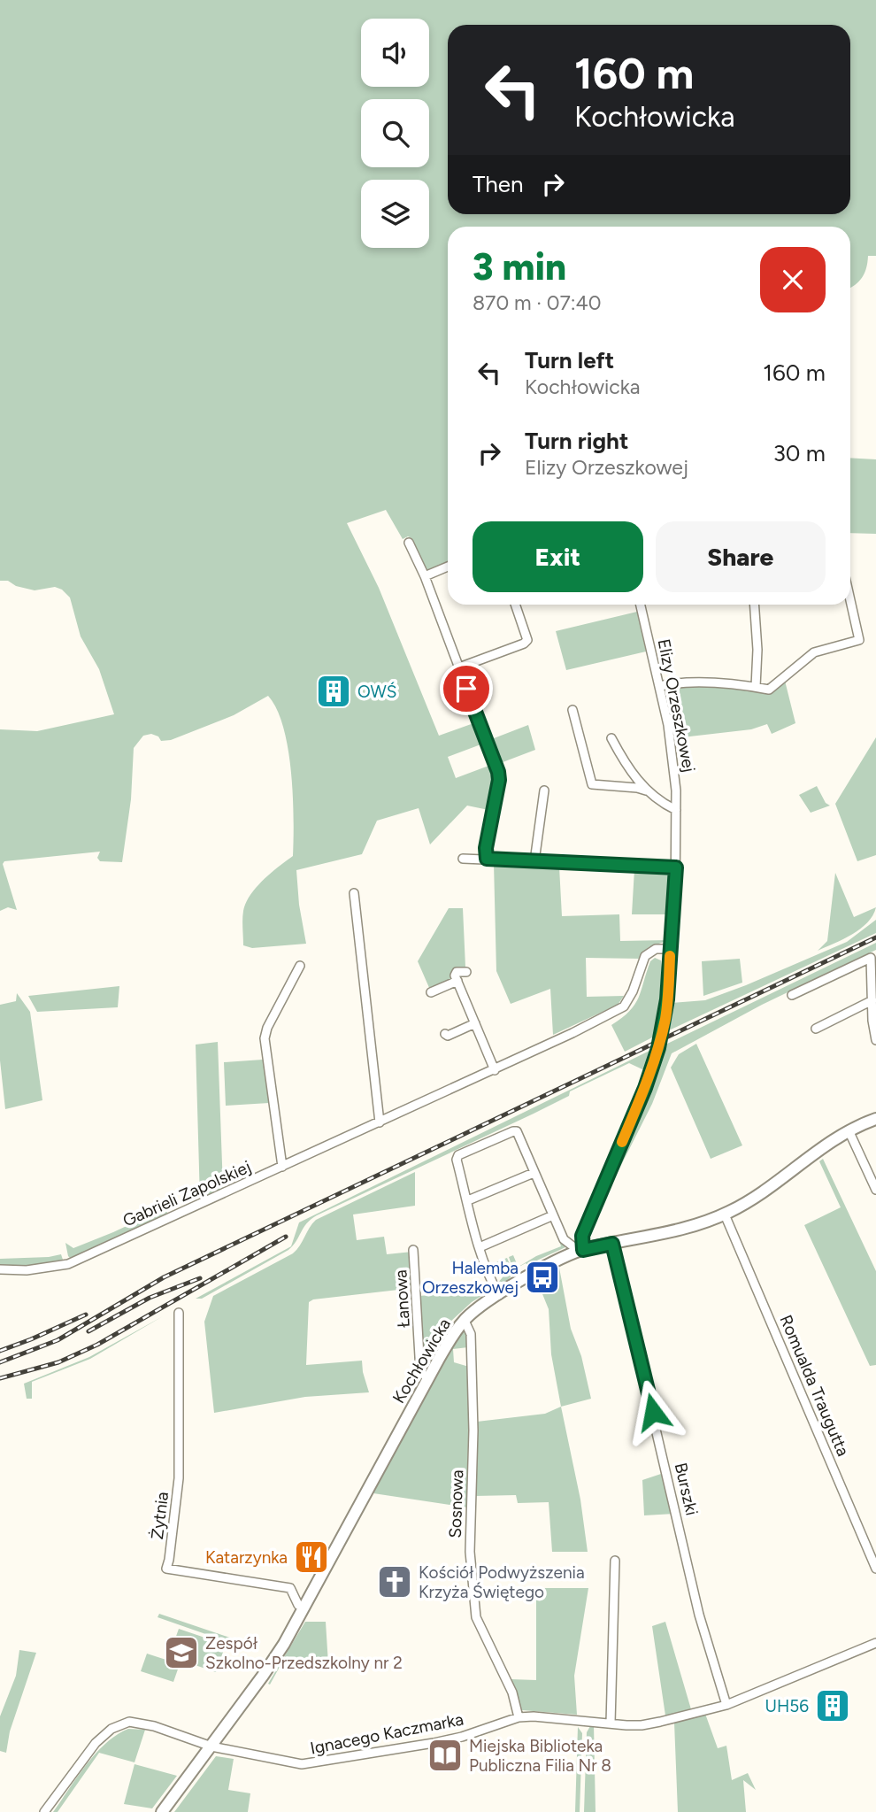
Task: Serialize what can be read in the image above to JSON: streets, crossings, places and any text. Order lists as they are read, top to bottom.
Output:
{
  "streets": {
    "street": [
      "Elizy Orzeszkowej",
      "Gabrieli Zapolskiej",
      "Łanowa",
      "Kochłowicka",
      "Romualda Traugutta",
      "Burszki",
      "Sosnowa",
      "Żytnia",
      "Ignacego Kaczmarka"
    ]
  },
  "crossings": [
    ["Elizy Orzeszkowej", "Gabrieli Zapolskiej"],
    ["Elizy Orzeszkowej", "Kochłowicka"],
    ["Łanowa", "Kochłowicka"],
    ["Kochłowicka", "Romualda Traugutta"],
    ["Kochłowicka", "Burszki"],
    ["Kochłowicka", "Sosnowa"],
    ["Kochłowicka", "Żytnia"],
    ["Kochłowicka", "Ignacego Kaczmarka"],
    ["Burszki", "Ignacego Kaczmarka"],
    ["Sosnowa", "Ignacego Kaczmarka"]
  ],
  "places": {
    "building": ["OWŚ", "UH56"],
    "bus stop": ["Halemba Orzeszkowej"],
    "restaurant": ["Katarzynka"],
    "church": ["Kościół Podwyższenia Krzyża Świętego"],
    "school or university": ["Zespół Szkolno-Przedszkolny nr 2"],
    "library": ["Miejska Biblioteka Publiczna Filia Nr 8"]
  },
  "page": {
    "turn": ["160 m", "Kochłowicka"],
    "then": "Then",
    "heading": ["3 min", "870 m · 07:40"],
    "list": [
      {
        "name": "Turn left",
        "note": "Kochłowicka",
        "value": "160 m"
      },
      {
        "name": "Turn right",
        "note": "Elizy Orzeszkowej",
        "value": "30 m"
      }
    ],
    "buttons": ["Exit", "Share"]
  }
}
